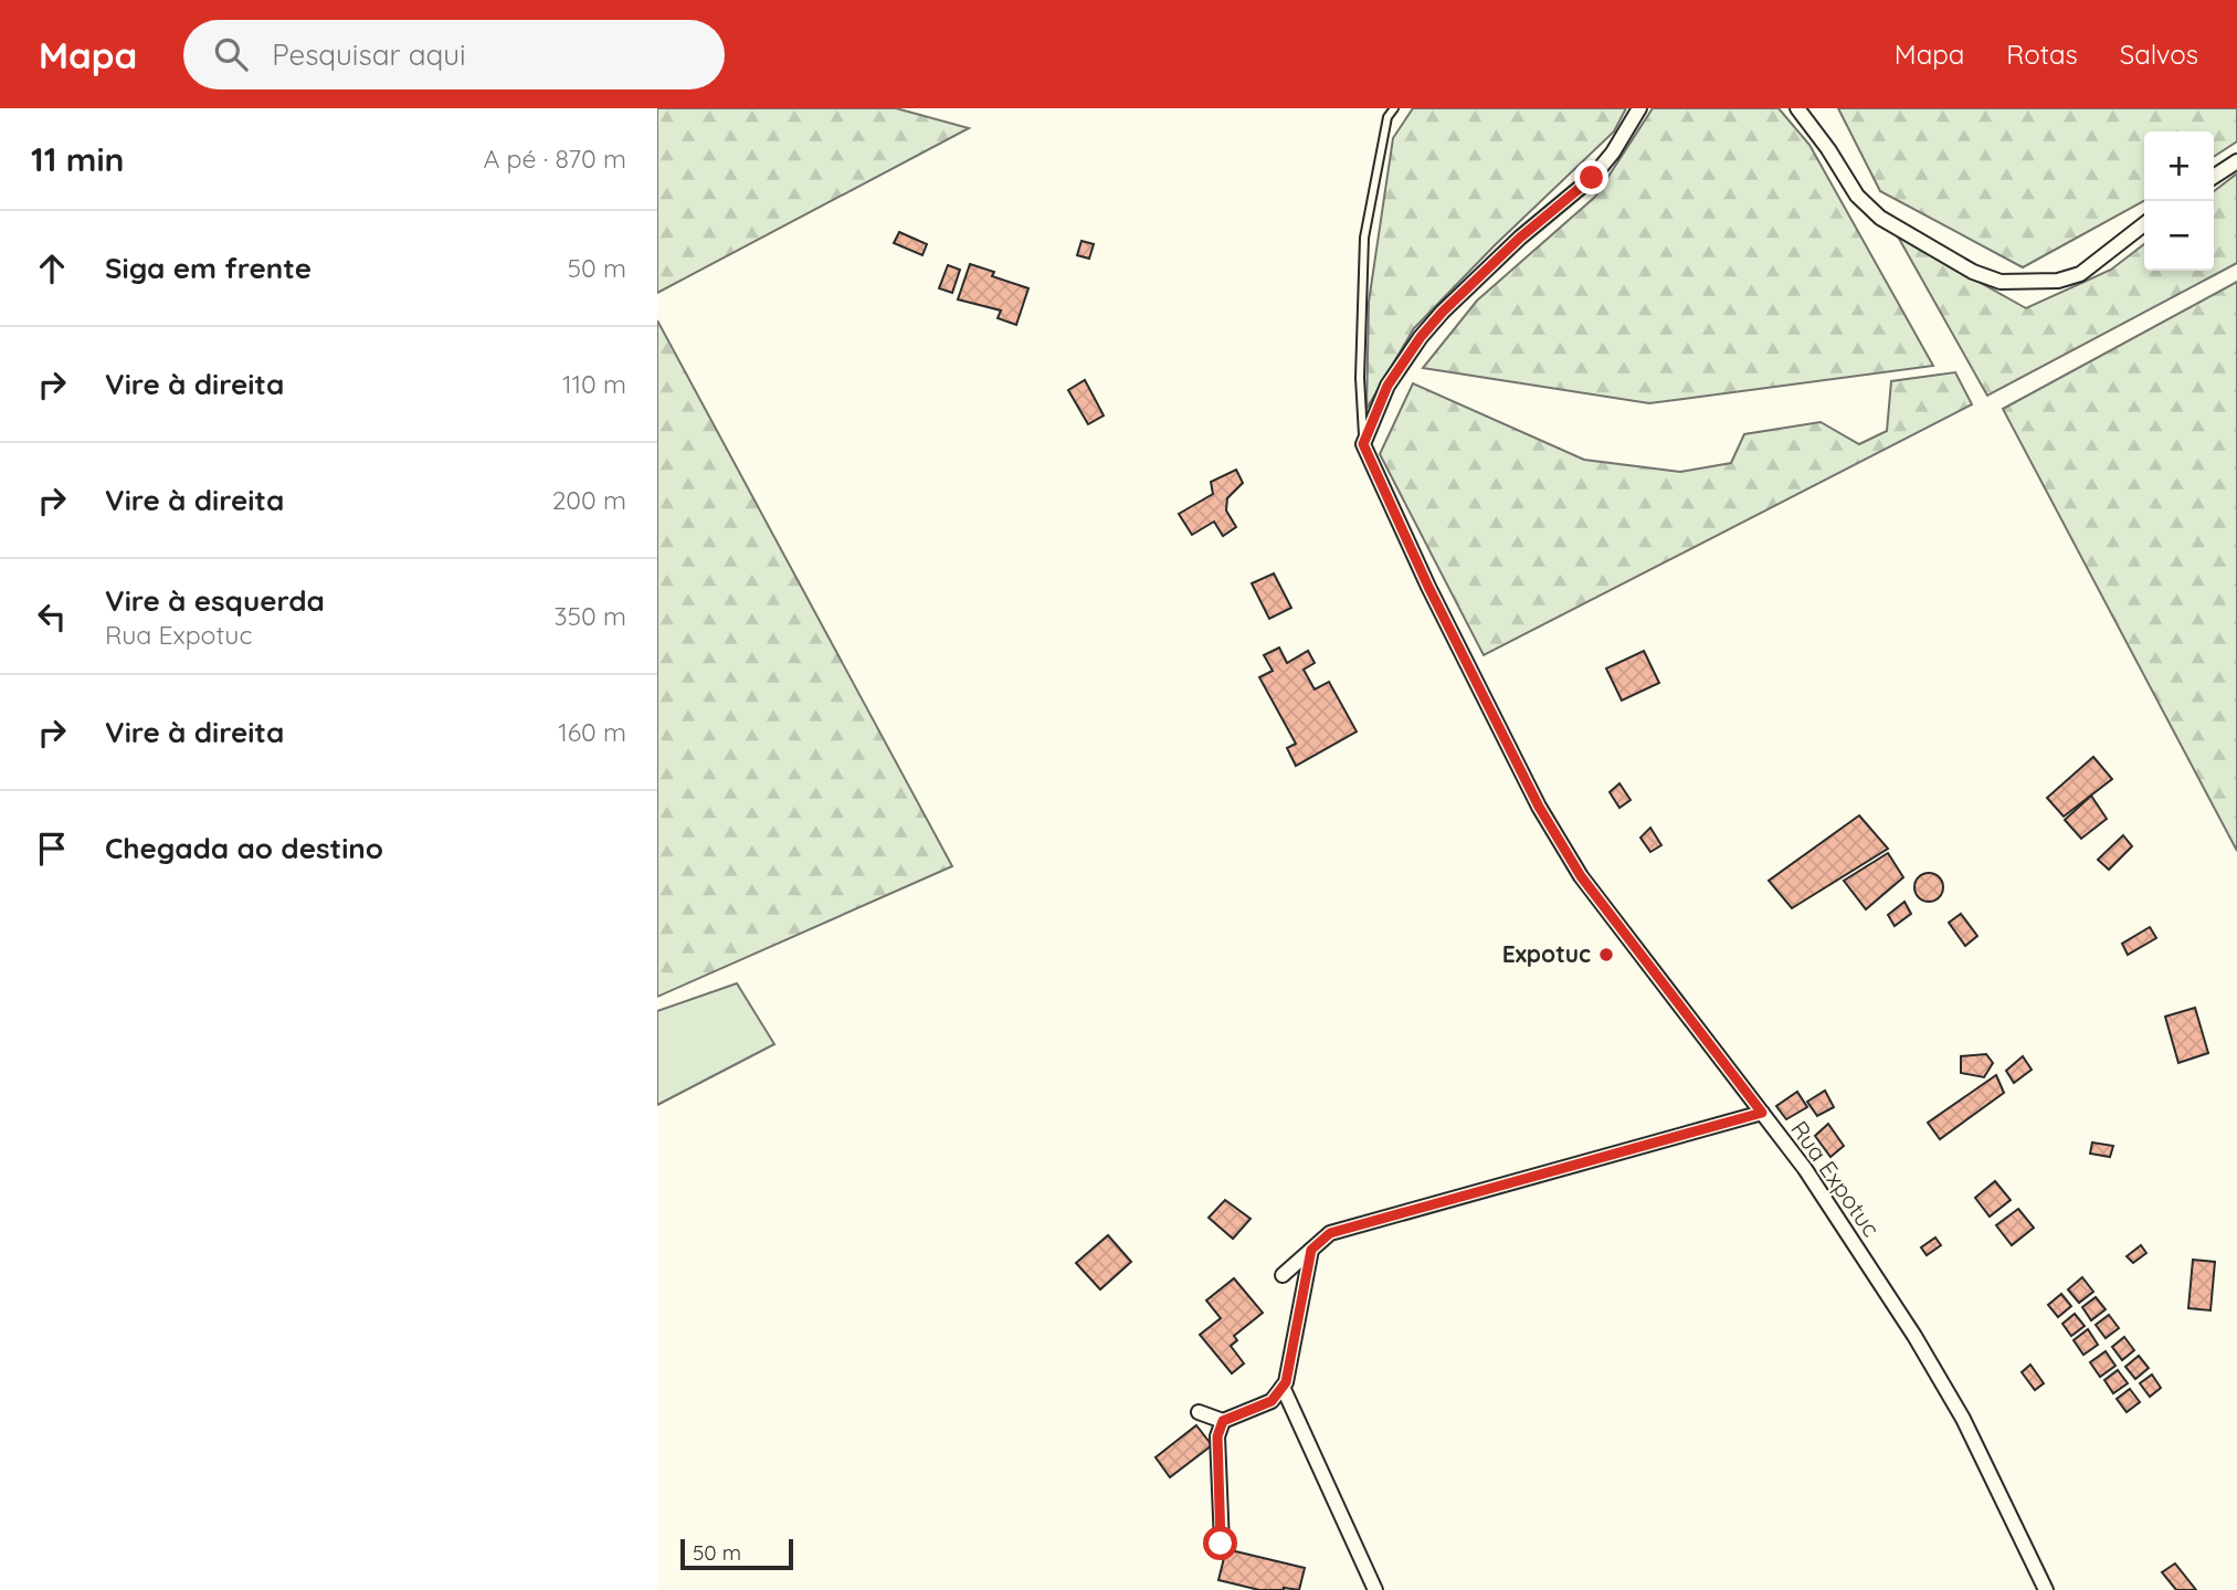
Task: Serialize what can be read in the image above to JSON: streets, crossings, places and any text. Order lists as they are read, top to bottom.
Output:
{
  "streets": {
    "street": ["Rua Expotuc"]
  },
  "places": ["Expotuc"],
  "scale_bar": "50 m",
  "page": {
    "header": "Mapa",
    "search": "Pesquisar aqui",
    "nav": ["Mapa", "Rotas", "Salvos"],
    "heading": ["11 min", "A pé · 870 m"],
    "map_buttons": ["+", "−"],
    "list": [
      ["Siga em frente", "50 m"],
      ["Vire à direita", "110 m"],
      ["Vire à direita", "200 m"],
      ["Vire à esquerda", "Rua Expotuc", "350 m"],
      ["Vire à direita", "160 m"],
      "Chegada ao destino"
    ],
    "scale": "50 m"
  }
}
